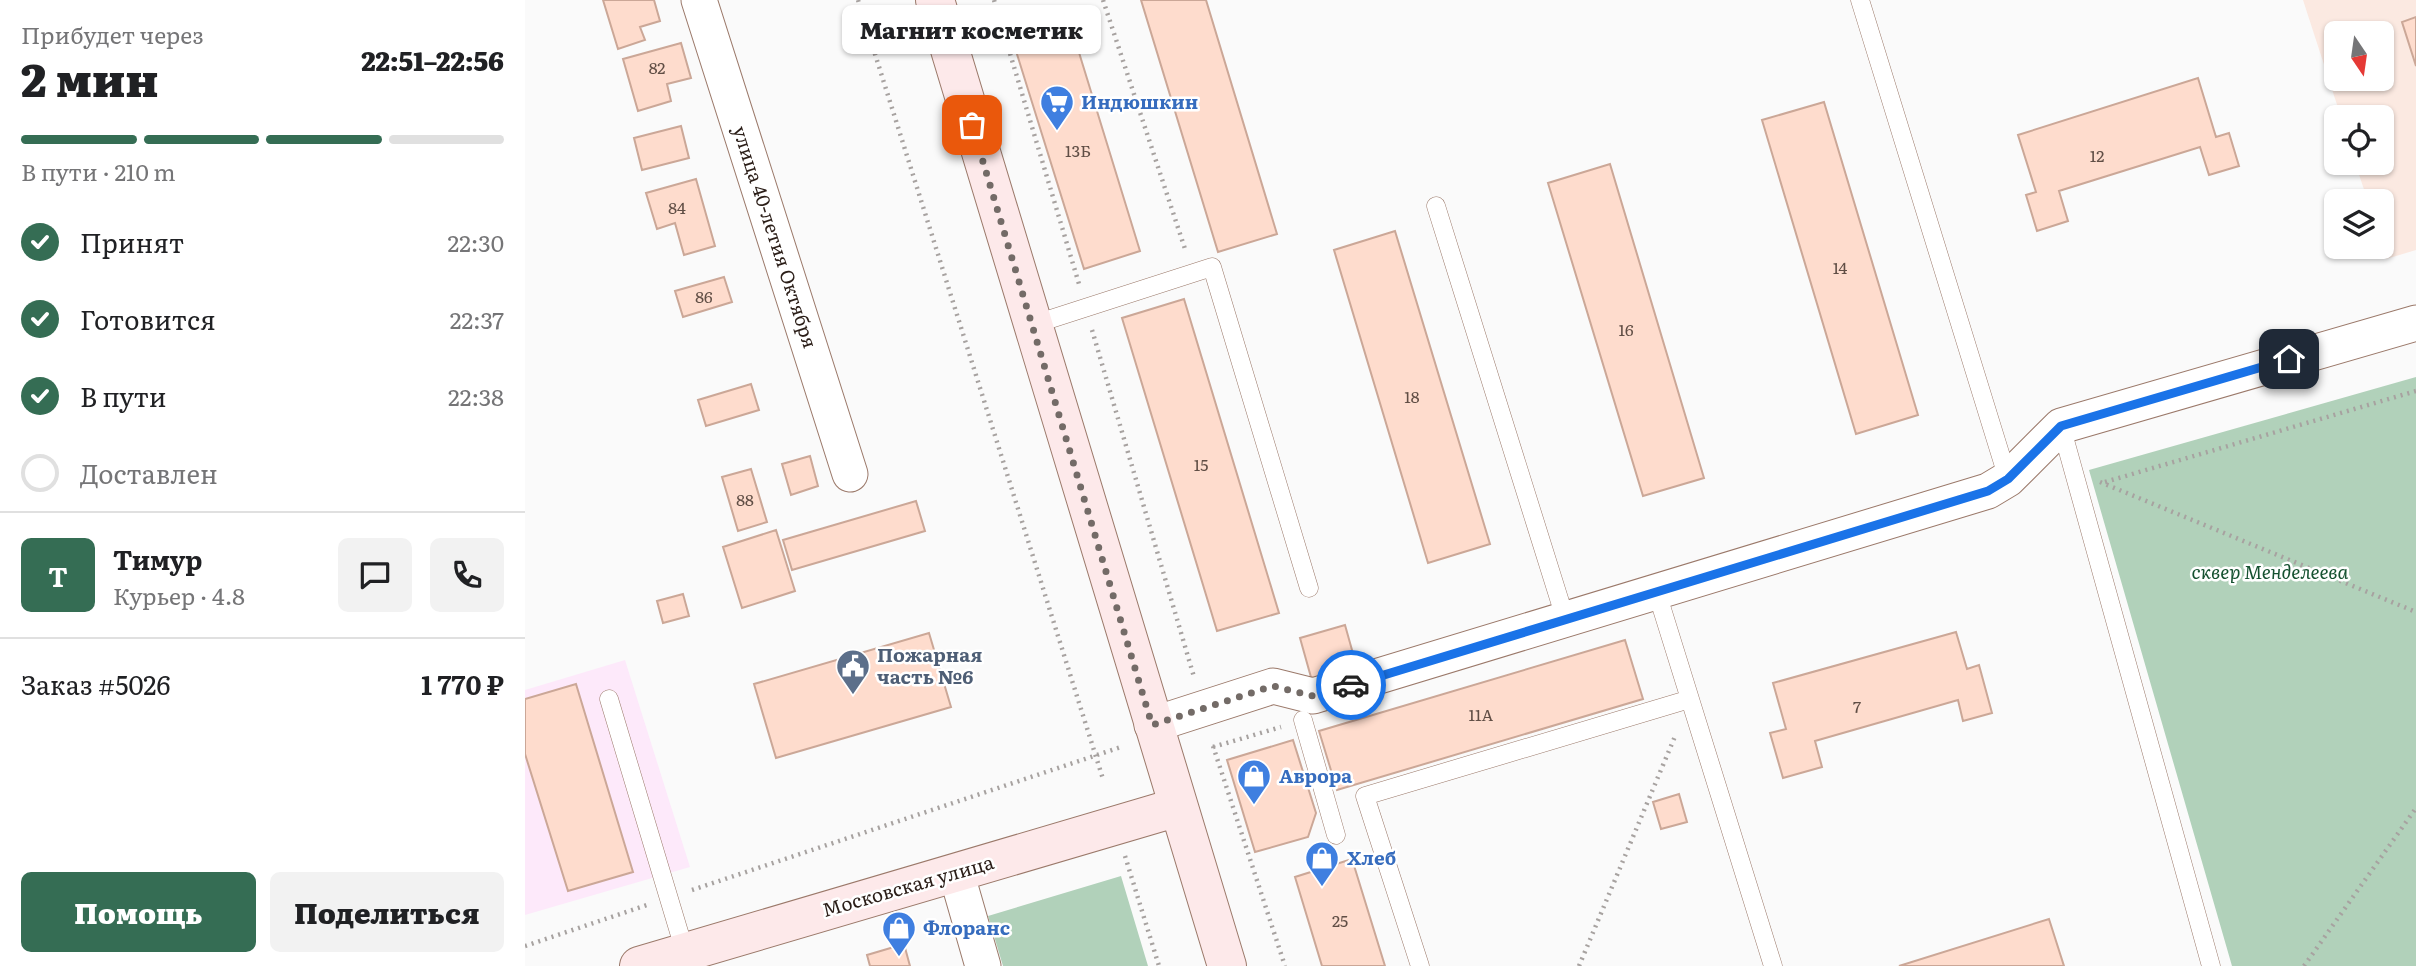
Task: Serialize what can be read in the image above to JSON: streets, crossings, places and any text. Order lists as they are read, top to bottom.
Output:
{
  "streets": {
    "main road": ["Московская улица"],
    "street": ["улица 40-летия Октября"]
  },
  "parks": ["сквер Менделеева"],
  "places": {
    "other": ["Магнит косметик"],
    "supermarket": ["Индюшкин"],
    "public building": ["Пожарная часть №6"],
    "shop": ["Аврора", "Хлеб", "Флоранс"]
  },
  "house_numbers": [
    "82",
    "13Б",
    "12",
    "84",
    "14",
    "86",
    "16",
    "18",
    "15",
    "88",
    "7",
    "11А",
    "25"
  ],
  "north": "bottom",
  "page": {
    "heading": ["2 мин", "Прибудет через", "22:51–22:56"],
    "panel": [
      "Тимур",
      "Курьер · 4.8",
      "Заказ #5026",
      "1 770 ₽"
    ],
    "bubble": "Магнит косметик",
    "bar": "В пути · 210 m",
    "list": [
      ["Принят", "22:30"],
      ["Готовится", "22:37"],
      ["В пути", "22:38"],
      "Доставлен"
    ],
    "round": "Т",
    "buttons": ["Помощь", "Поделиться"]
  }
}
